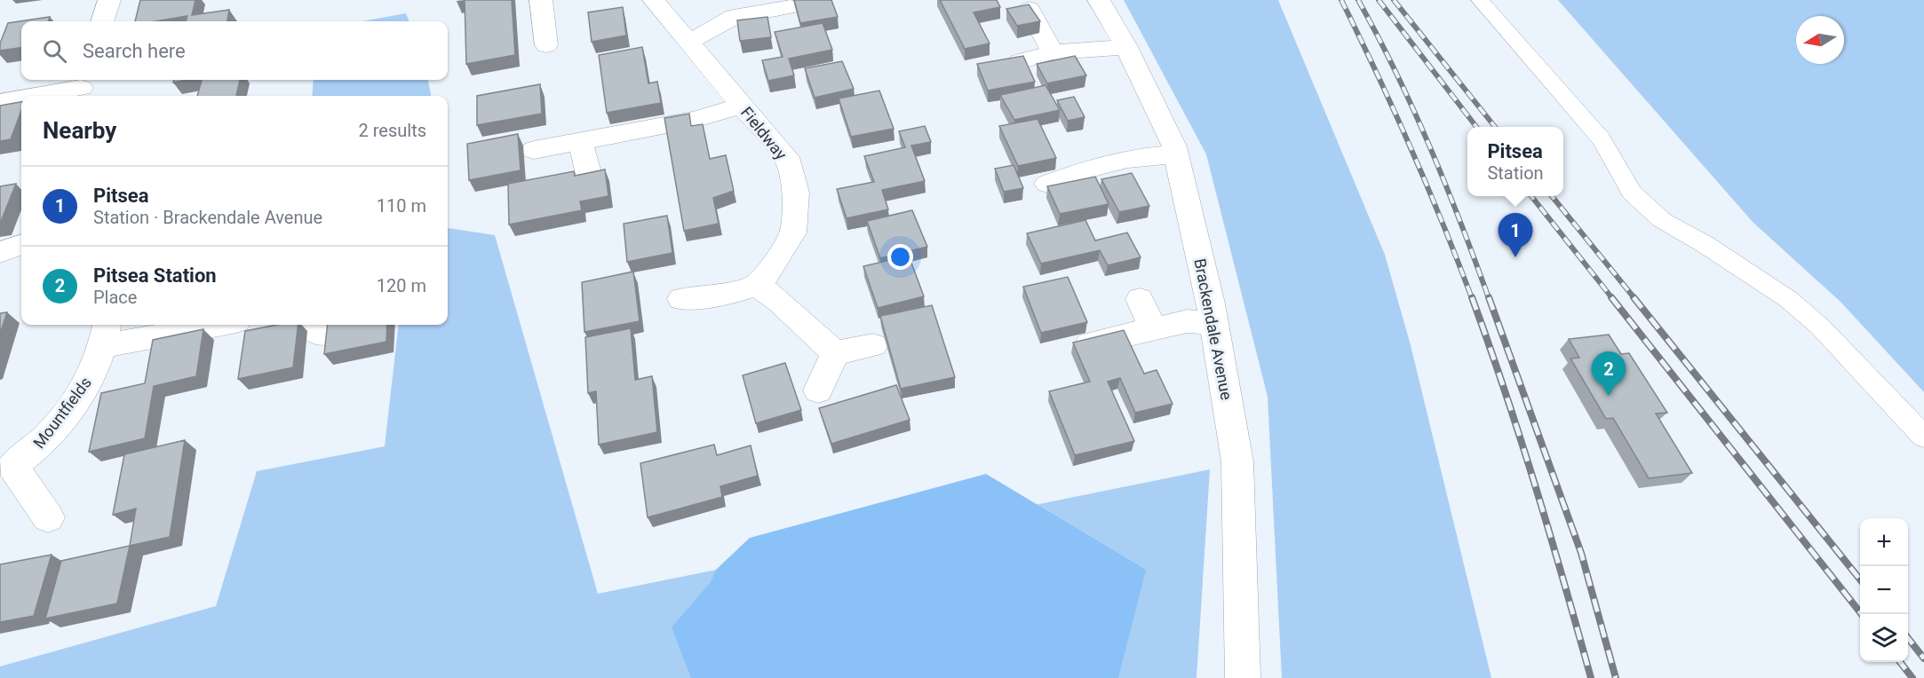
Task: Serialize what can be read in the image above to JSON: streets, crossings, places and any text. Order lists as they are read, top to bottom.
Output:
{
  "streets": {
    "street": ["Fieldway", "Brackendale Avenue", "Mountfields"]
  },
  "north": "left",
  "page": {
    "search": "Search here",
    "heading": ["Nearby", "2 results"],
    "popup": ["Pitsea", "Station"],
    "list": [
      {
        "mark": "1",
        "name": "Pitsea",
        "note": "Station · Brackendale Avenue",
        "value": "110 m"
      },
      {
        "mark": "2",
        "name": "Pitsea Station",
        "note": "Place",
        "value": "120 m"
      }
    ],
    "pins": ["1", "2"],
    "map_buttons": ["+", "−"]
  }
}
